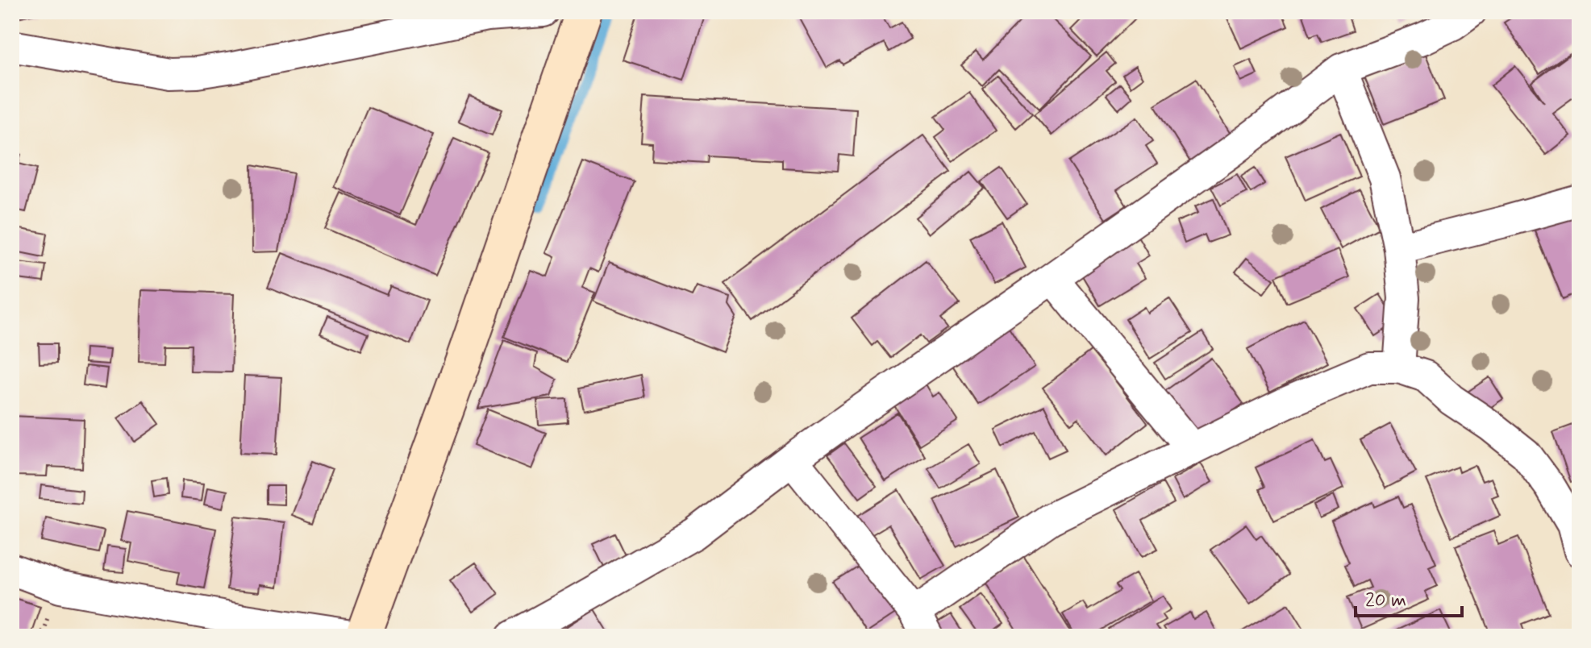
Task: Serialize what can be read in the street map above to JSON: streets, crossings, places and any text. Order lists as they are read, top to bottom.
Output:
{
  "scale_bar": "20 m"
}
